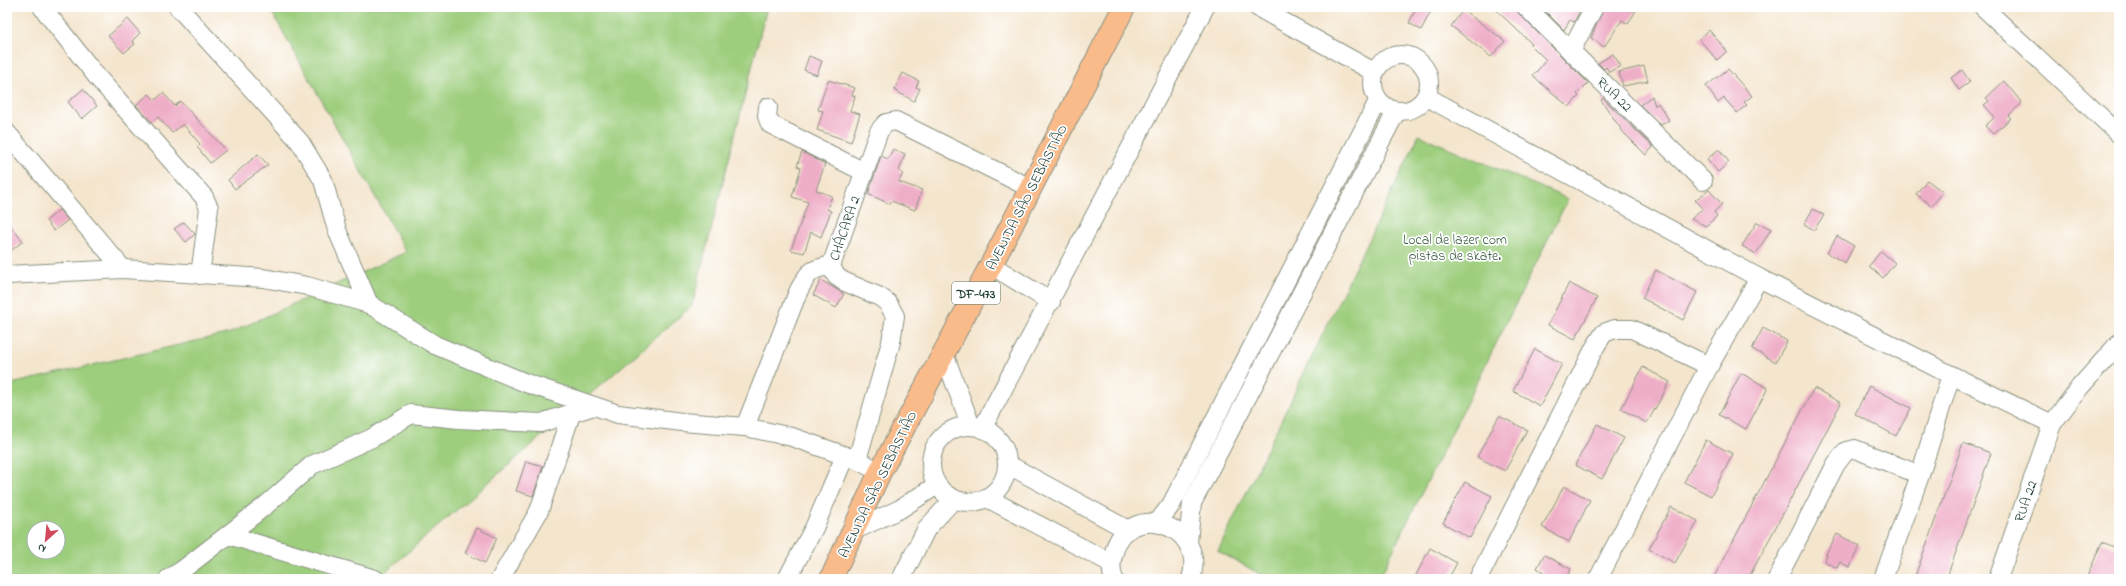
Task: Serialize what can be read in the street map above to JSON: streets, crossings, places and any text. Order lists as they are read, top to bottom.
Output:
{
  "streets": {
    "main road": ["AVENIDA SÃO SEBASTIÃO", "DF-473"],
    "street": ["RUA 22", "CHÁCARA 2"]
  },
  "crossings": [
    ["AVENIDA SÃO SEBASTIÃO", "CHÁCARA 2"]
  ],
  "parks": ["Local de lazer com pistas de skate."],
  "north": "bottom left"
}
